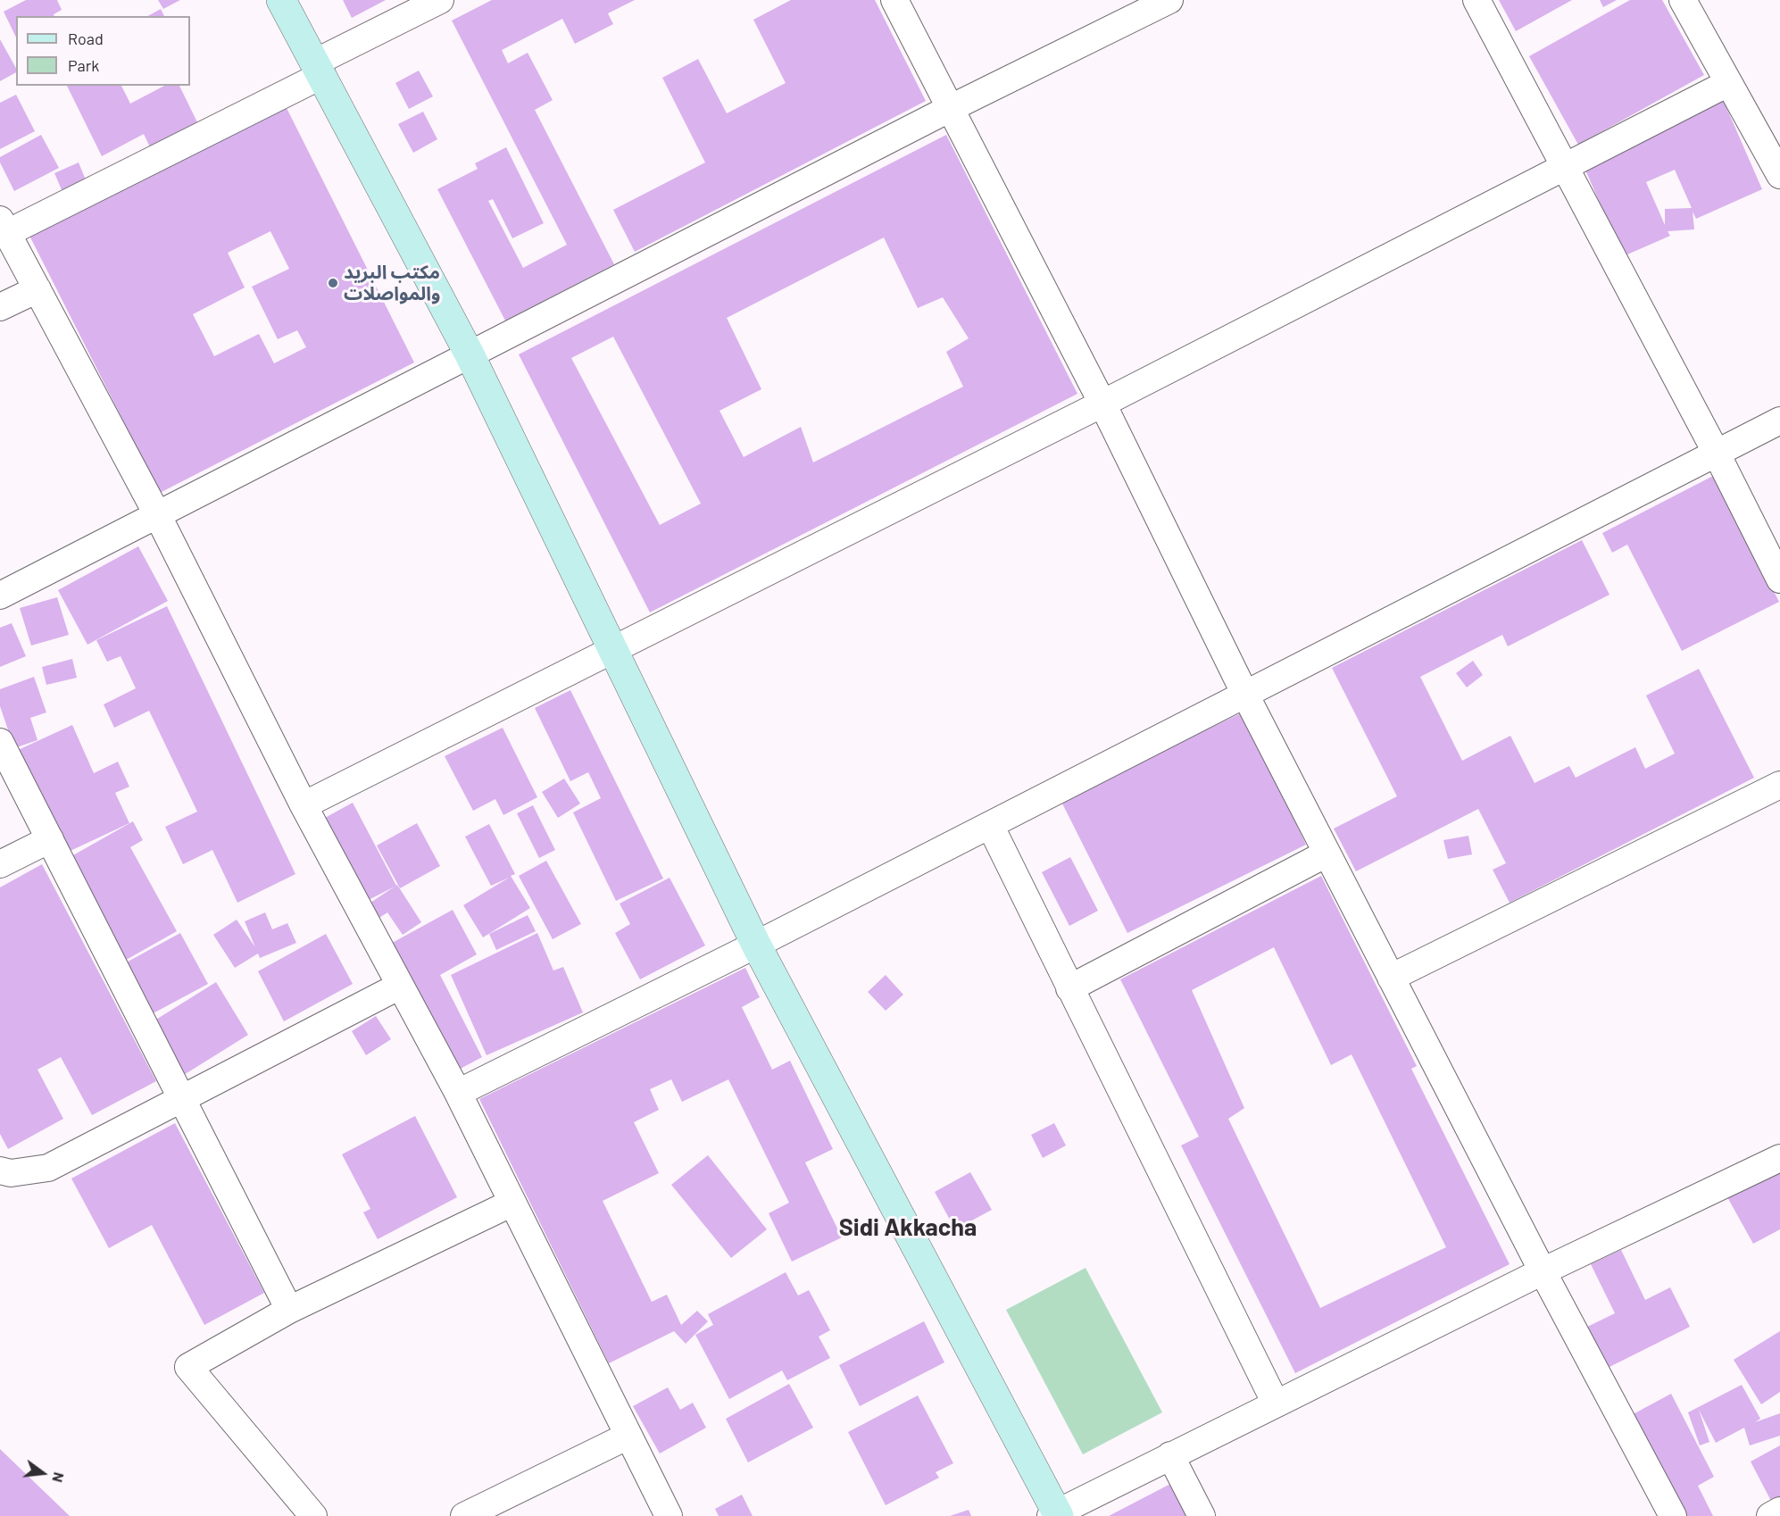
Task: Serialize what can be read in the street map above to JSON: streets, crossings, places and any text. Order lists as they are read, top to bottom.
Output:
{
  "districts": ["Sidi Akkacha"],
  "places": ["مكتب البريد والمواصلات"],
  "legend": ["Road", "Park"],
  "north": "right"
}
